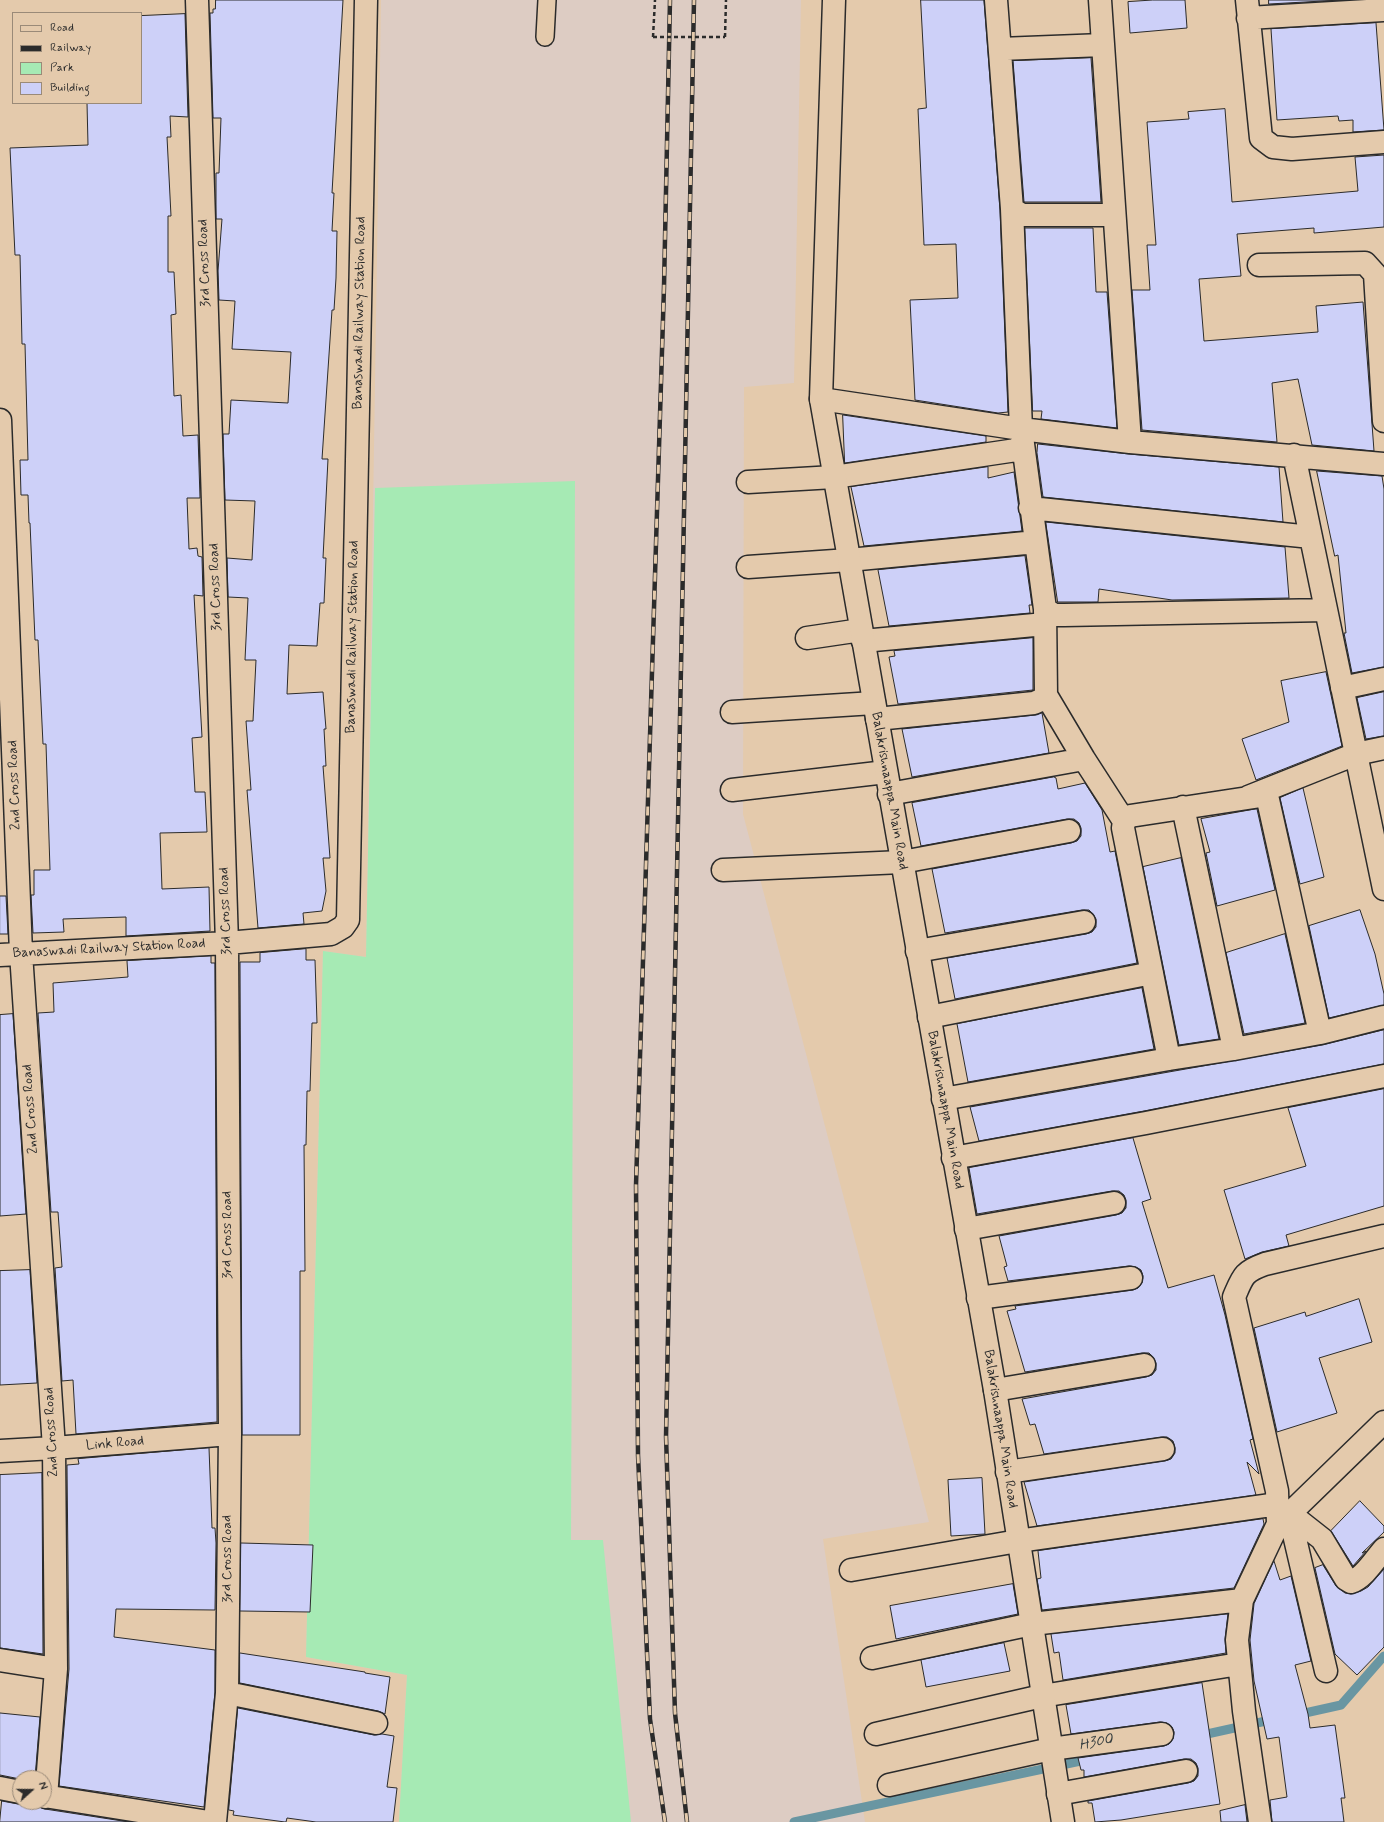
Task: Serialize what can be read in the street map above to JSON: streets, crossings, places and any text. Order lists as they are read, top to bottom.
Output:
{
  "streets": {
    "street": [
      "3rd Cross Road",
      "Banaswadi Railway Station Road",
      "2nd Cross Road",
      "Balakrishnaappa Main Road",
      "Link Road"
    ]
  },
  "crossings": [
    ["3rd Cross Road", "Banaswadi Railway Station Road"],
    ["3rd Cross Road", "Link Road"],
    ["Banaswadi Railway Station Road", "2nd Cross Road"],
    ["2nd Cross Road", "Link Road"]
  ],
  "water": ["H300"],
  "legend": [
    "Road",
    "Railway",
    "Park",
    "Building"
  ],
  "north": "right"
}
